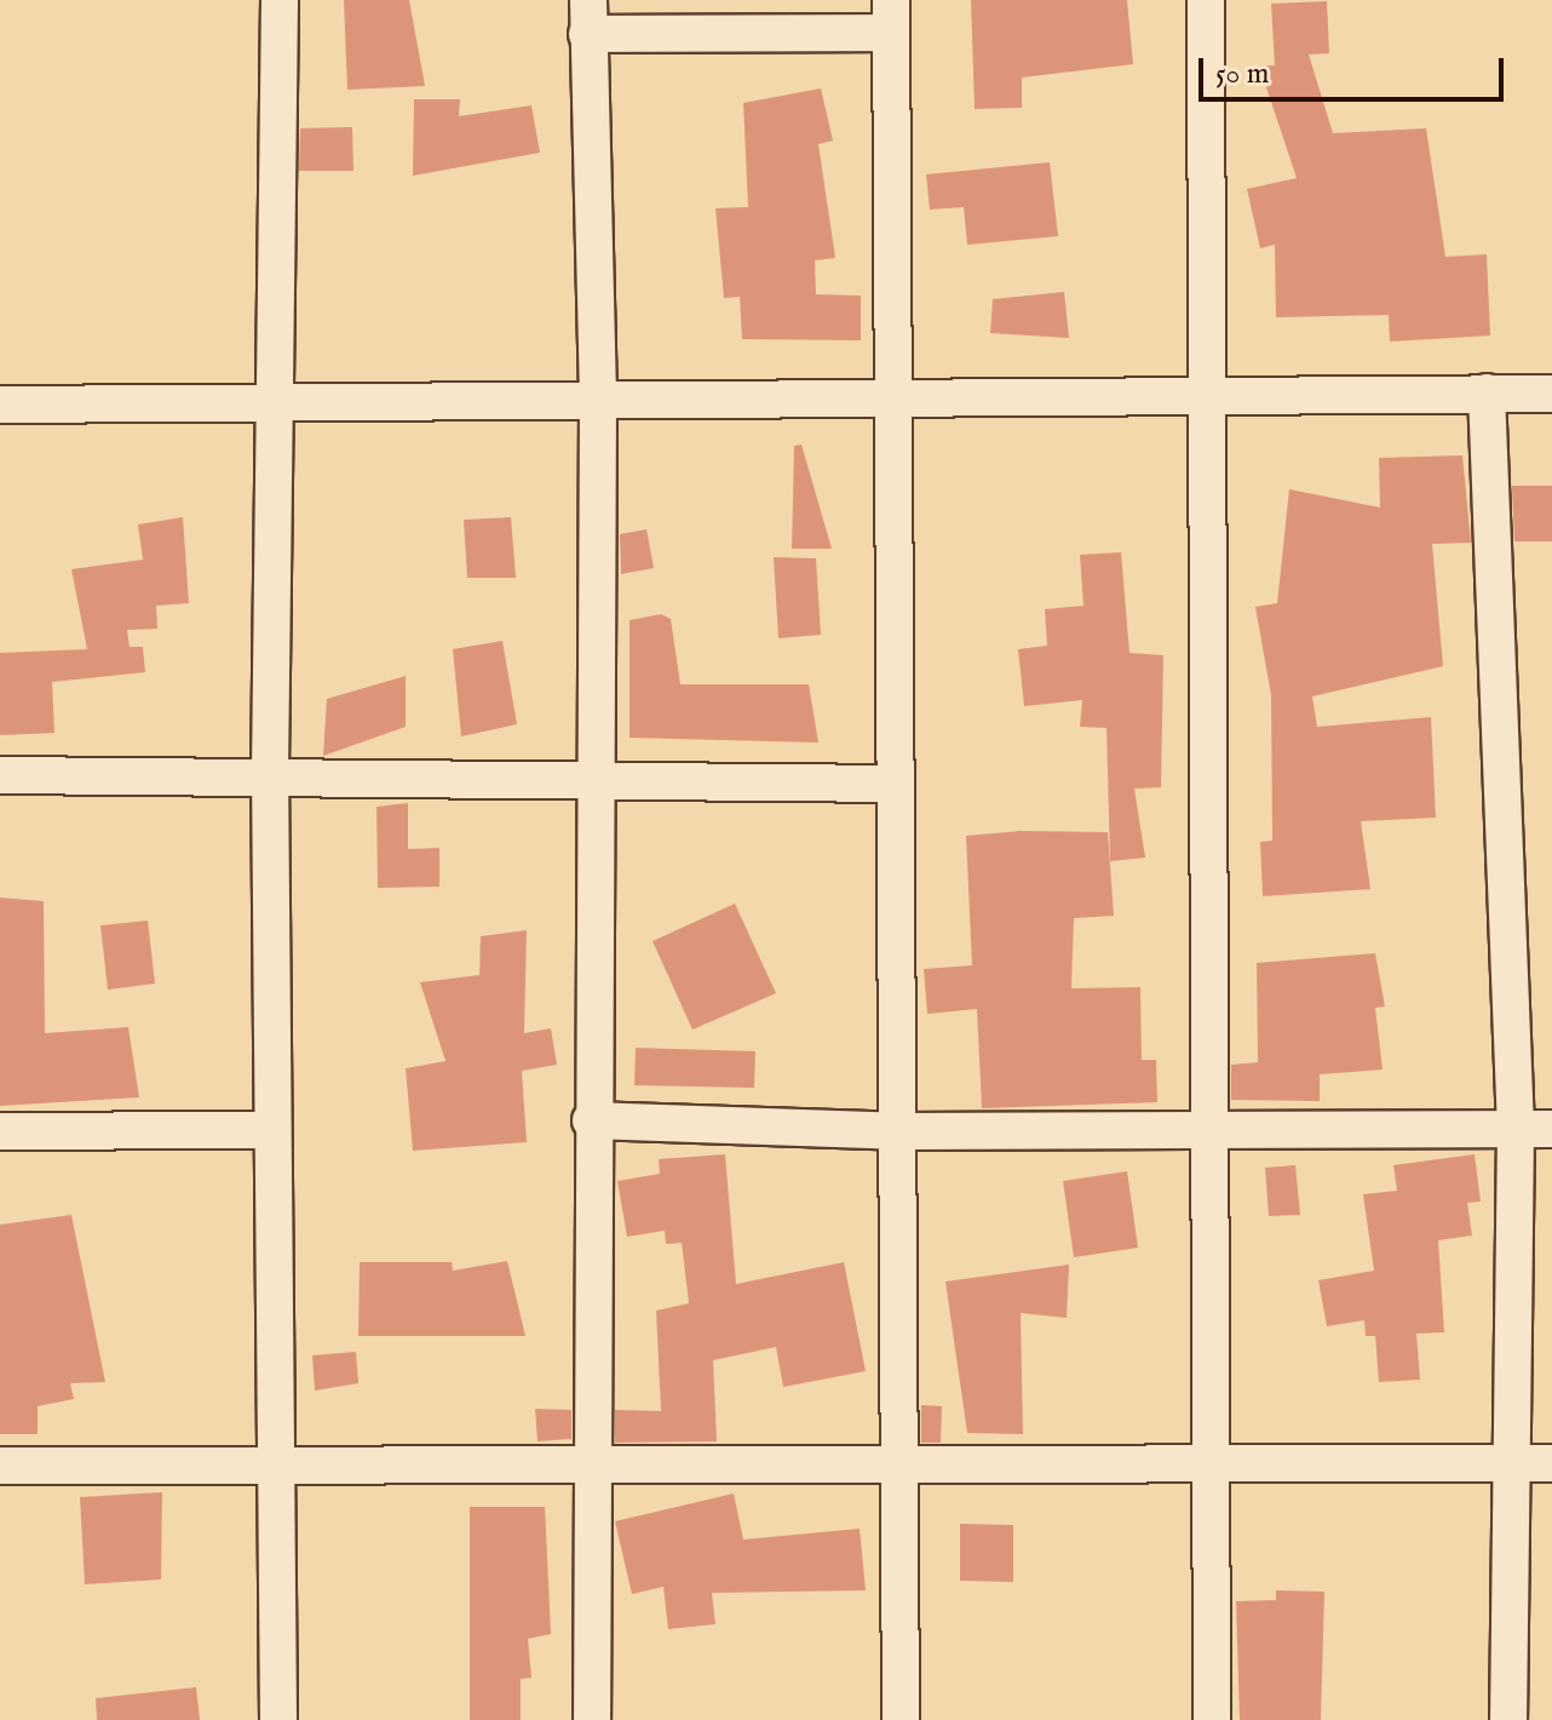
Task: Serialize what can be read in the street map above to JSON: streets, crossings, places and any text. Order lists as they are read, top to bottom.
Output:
{
  "scale_bar": "50 m"
}
